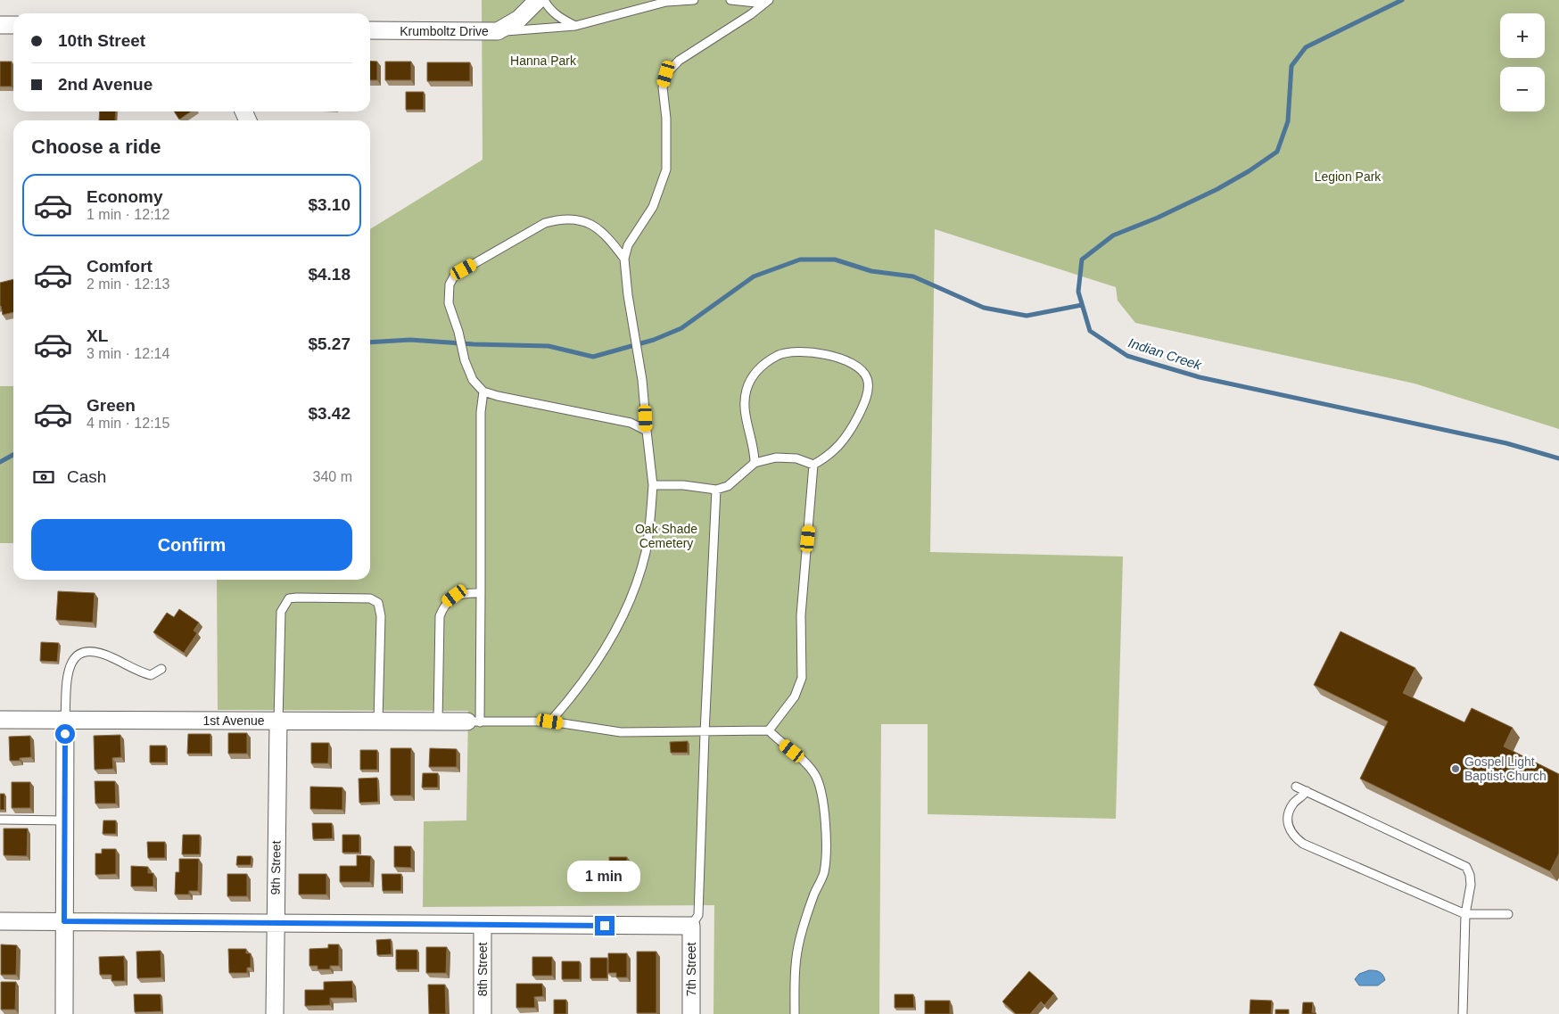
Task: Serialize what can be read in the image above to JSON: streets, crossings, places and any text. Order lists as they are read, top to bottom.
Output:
{
  "streets": {
    "street": [
      "Krumboltz Drive",
      "1st Avenue",
      "9th Street",
      "8th Street",
      "7th Street"
    ]
  },
  "crossings": [
    ["1st Avenue", "9th Street"]
  ],
  "water": ["Indian Creek"],
  "parks": ["Hanna Park", "Legion Park", "Oak Shade Cemetery"],
  "places": ["Gospel Light Baptist Church"],
  "page": {
    "map_buttons": ["+", "−"],
    "banner": ["10th Street", "2nd Avenue"],
    "heading": "Choose a ride",
    "list": [
      {
        "name": "Economy",
        "note": "1 min · 12:12",
        "value": "$3.10"
      },
      {
        "name": "Comfort",
        "note": "2 min · 12:13",
        "value": "$4.18"
      },
      {
        "name": "XL",
        "note": "3 min · 12:14",
        "value": "$5.27"
      },
      {
        "name": "Green",
        "note": "4 min · 12:15",
        "value": "$3.42"
      }
    ],
    "pay": ["Cash", "340 m"],
    "buttons": "Confirm",
    "bubble": "1 min"
  }
}
